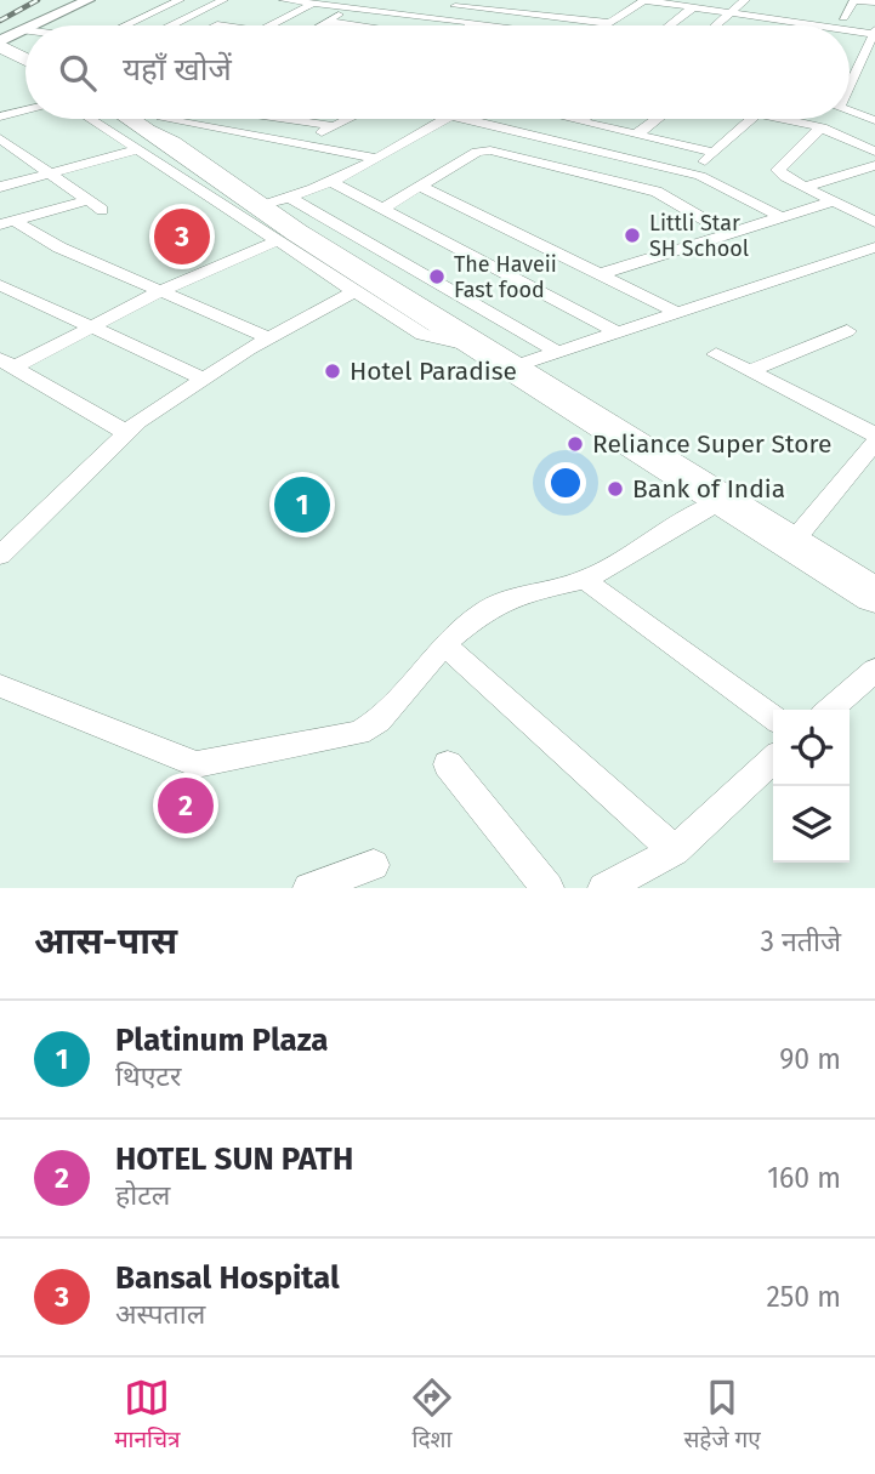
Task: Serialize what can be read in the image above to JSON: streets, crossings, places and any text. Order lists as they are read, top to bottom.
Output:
{
  "places": [
    "Littli Star SH School",
    "The Haveii Fast food",
    "Hotel Paradise",
    "Reliance Super Store",
    "Bank of India"
  ],
  "page": {
    "search": "यहाँ खोजें",
    "pins": ["3", "1", "2"],
    "heading": ["आस-पास", "3 नतीजे"],
    "list": [
      {
        "mark": "1",
        "name": "Platinum Plaza",
        "note": "थिएटर",
        "value": "90 m"
      },
      {
        "mark": "2",
        "name": "HOTEL SUN PATH",
        "note": "होटल",
        "value": "160 m"
      },
      {
        "mark": "3",
        "name": "Bansal Hospital",
        "note": "अस्पताल",
        "value": "250 m"
      }
    ],
    "nav": ["मानचित्र", "दिशा", "सहेजे गए"]
  }
}
